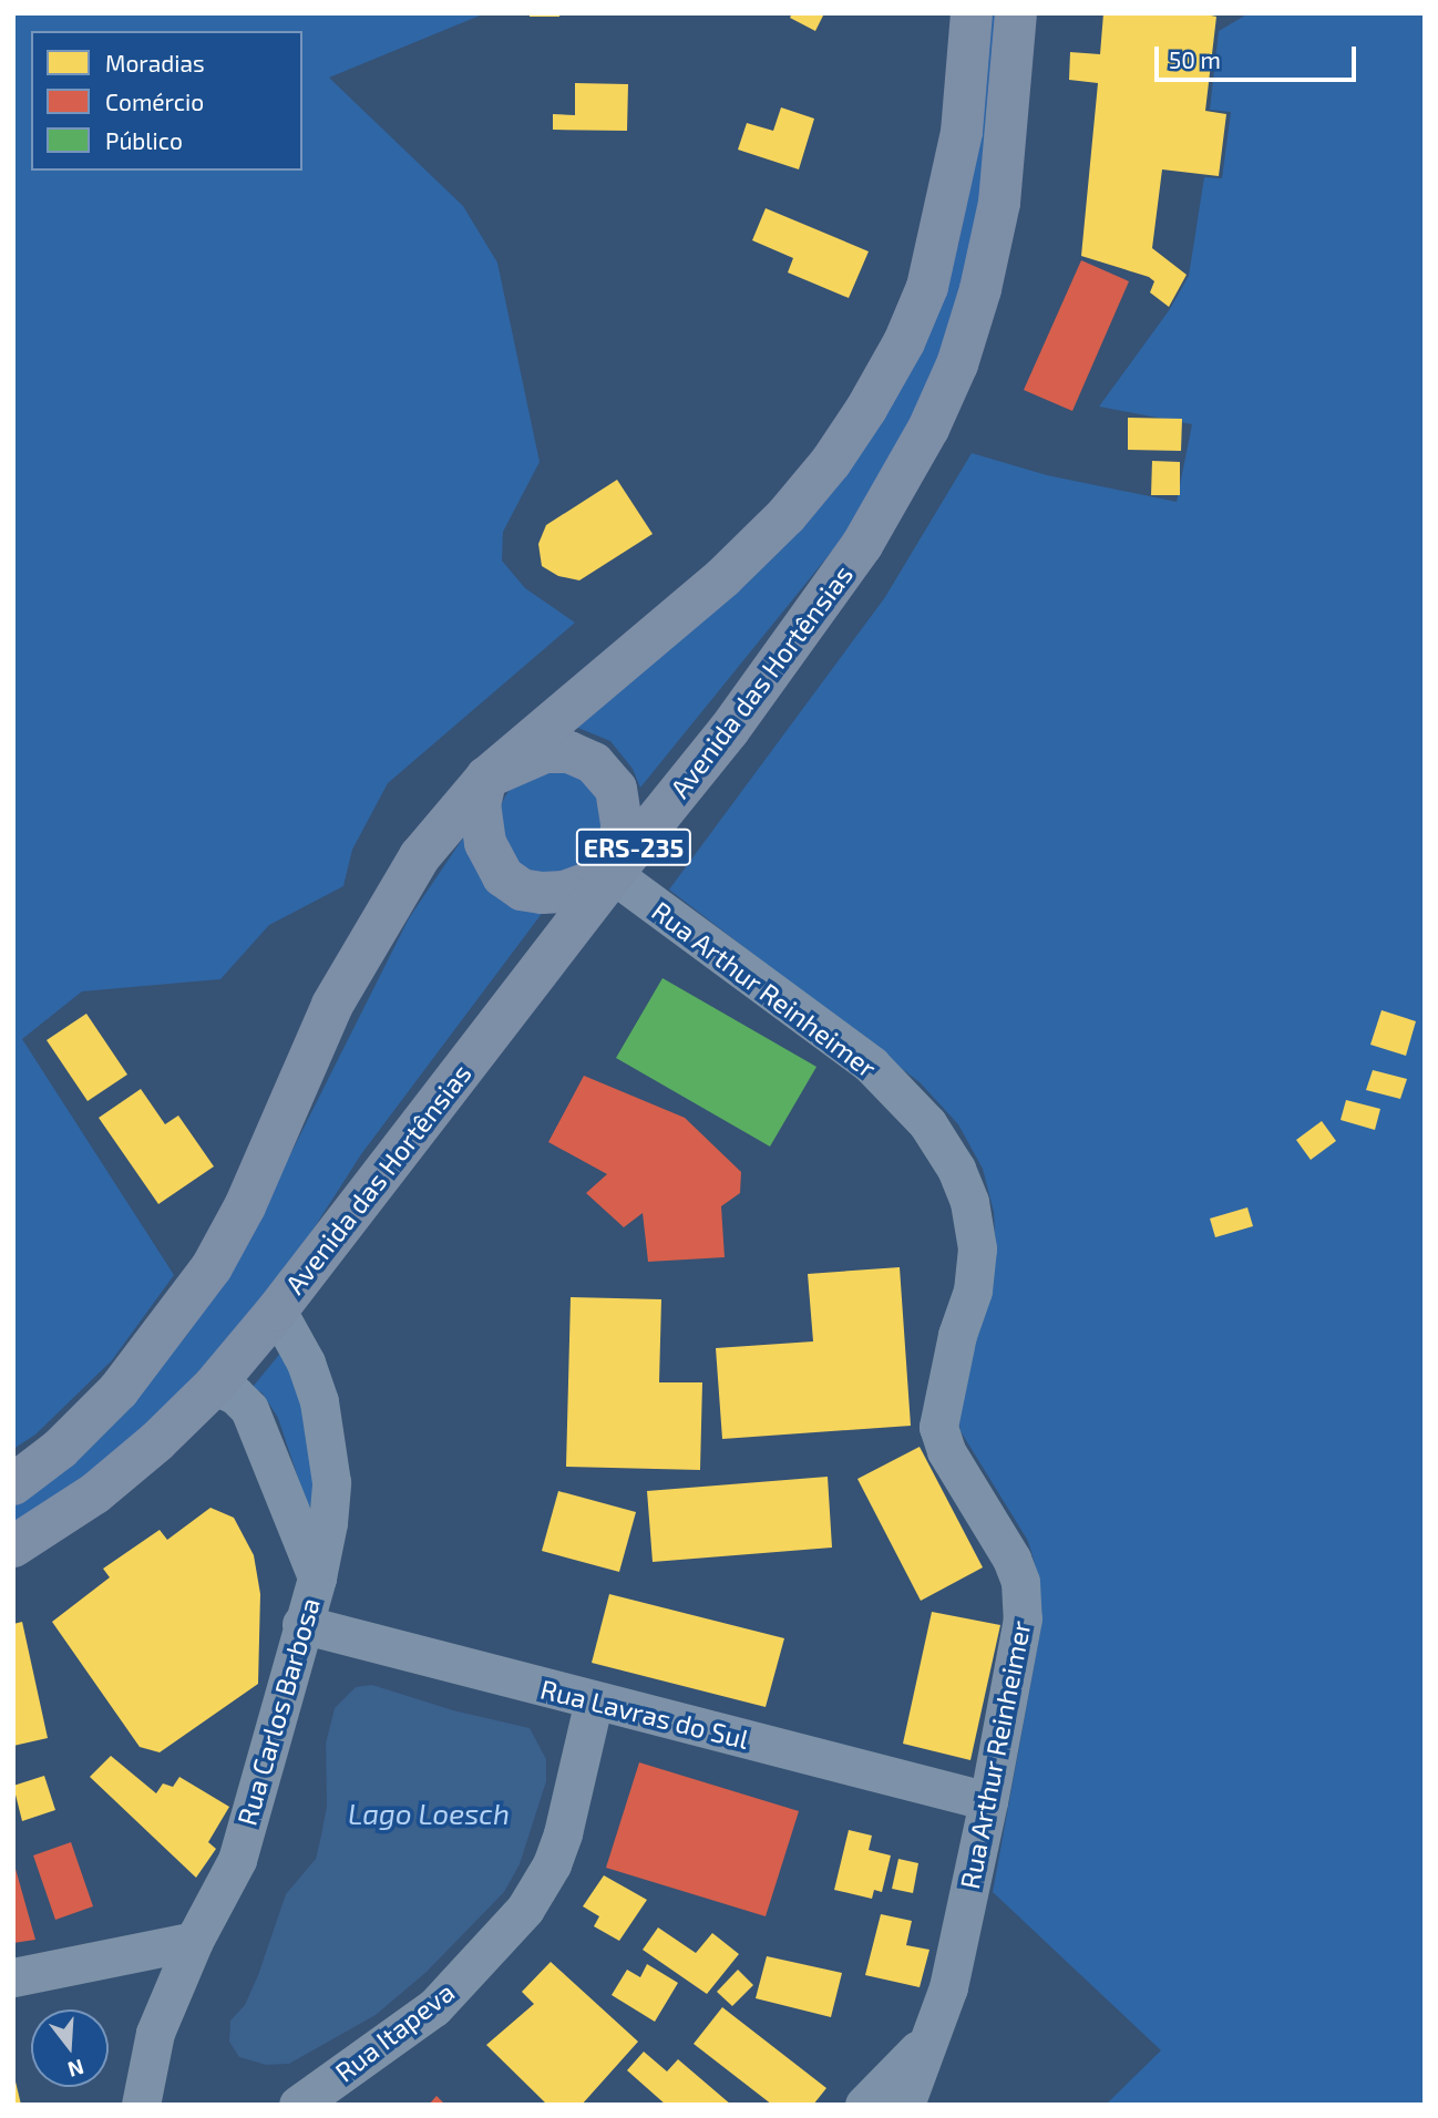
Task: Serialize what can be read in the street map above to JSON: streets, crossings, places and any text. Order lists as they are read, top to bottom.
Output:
{
  "streets": {
    "main road": ["Avenida das Hortênsias", "ERS-235"],
    "street": [
      "Rua Arthur Reinheimer",
      "Rua Carlos Barbosa",
      "Rua Lavras do Sul",
      "Rua Itapeva"
    ]
  },
  "crossings": [
    ["Avenida das Hortênsias", "Rua Arthur Reinheimer"],
    ["Avenida das Hortênsias", "Rua Carlos Barbosa"],
    ["Rua Arthur Reinheimer", "Rua Lavras do Sul"],
    ["Rua Carlos Barbosa", "Rua Lavras do Sul"],
    ["Rua Lavras do Sul", "Rua Itapeva"]
  ],
  "water": ["Lago Loesch"],
  "legend": ["Moradias", "Comércio", "Público"],
  "scale_bar": "50 m",
  "north": "bottom"
}
